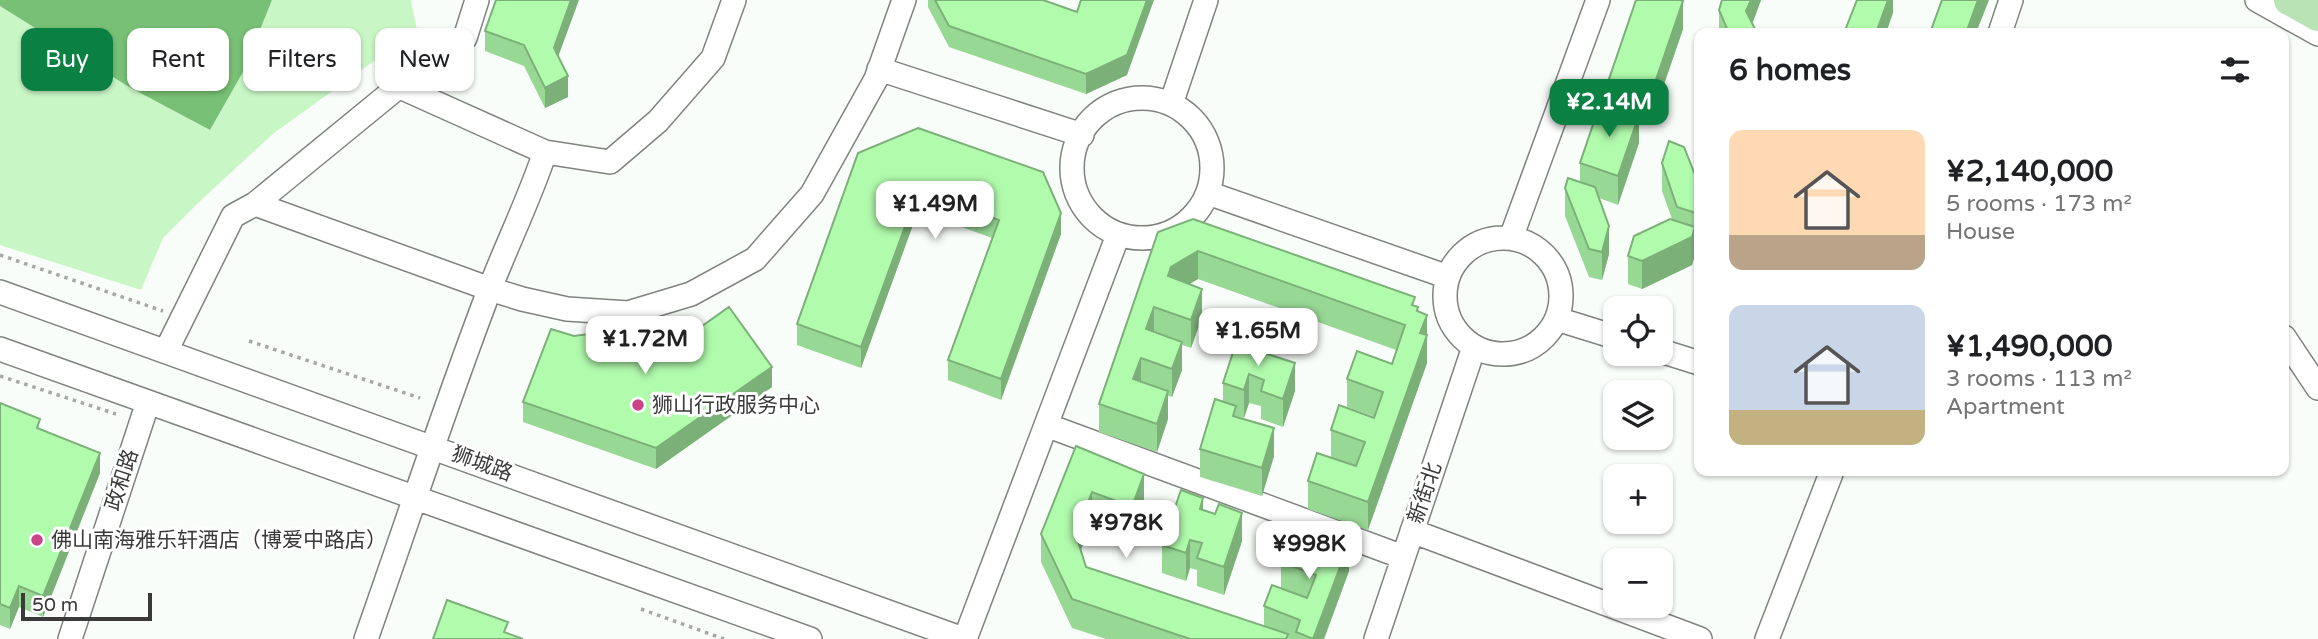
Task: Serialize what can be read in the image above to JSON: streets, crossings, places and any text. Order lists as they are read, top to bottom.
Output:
{
  "streets": {
    "street": ["狮城路", "政和路", "新街北"]
  },
  "places": ["狮山行政服务中心", "佛山南海雅乐轩酒店（博爱中路店）"],
  "scale_bar": "50 m",
  "page": {
    "chip": [
      "Buy",
      "Rent",
      "Filters",
      "New"
    ],
    "heading": "6 homes",
    "price": [
      "¥2.14M",
      "¥1.49M",
      "¥1.65M",
      "¥1.72M",
      "¥978K",
      "¥998K"
    ],
    "list": [
      {
        "name": "¥2,140,000",
        "note": "5 rooms · 173 m² · House"
      },
      {
        "name": "¥1,490,000",
        "note": "3 rooms · 113 m² · Apartment"
      }
    ],
    "map_buttons": ["+", "−"],
    "scale": "50 m"
  }
}
